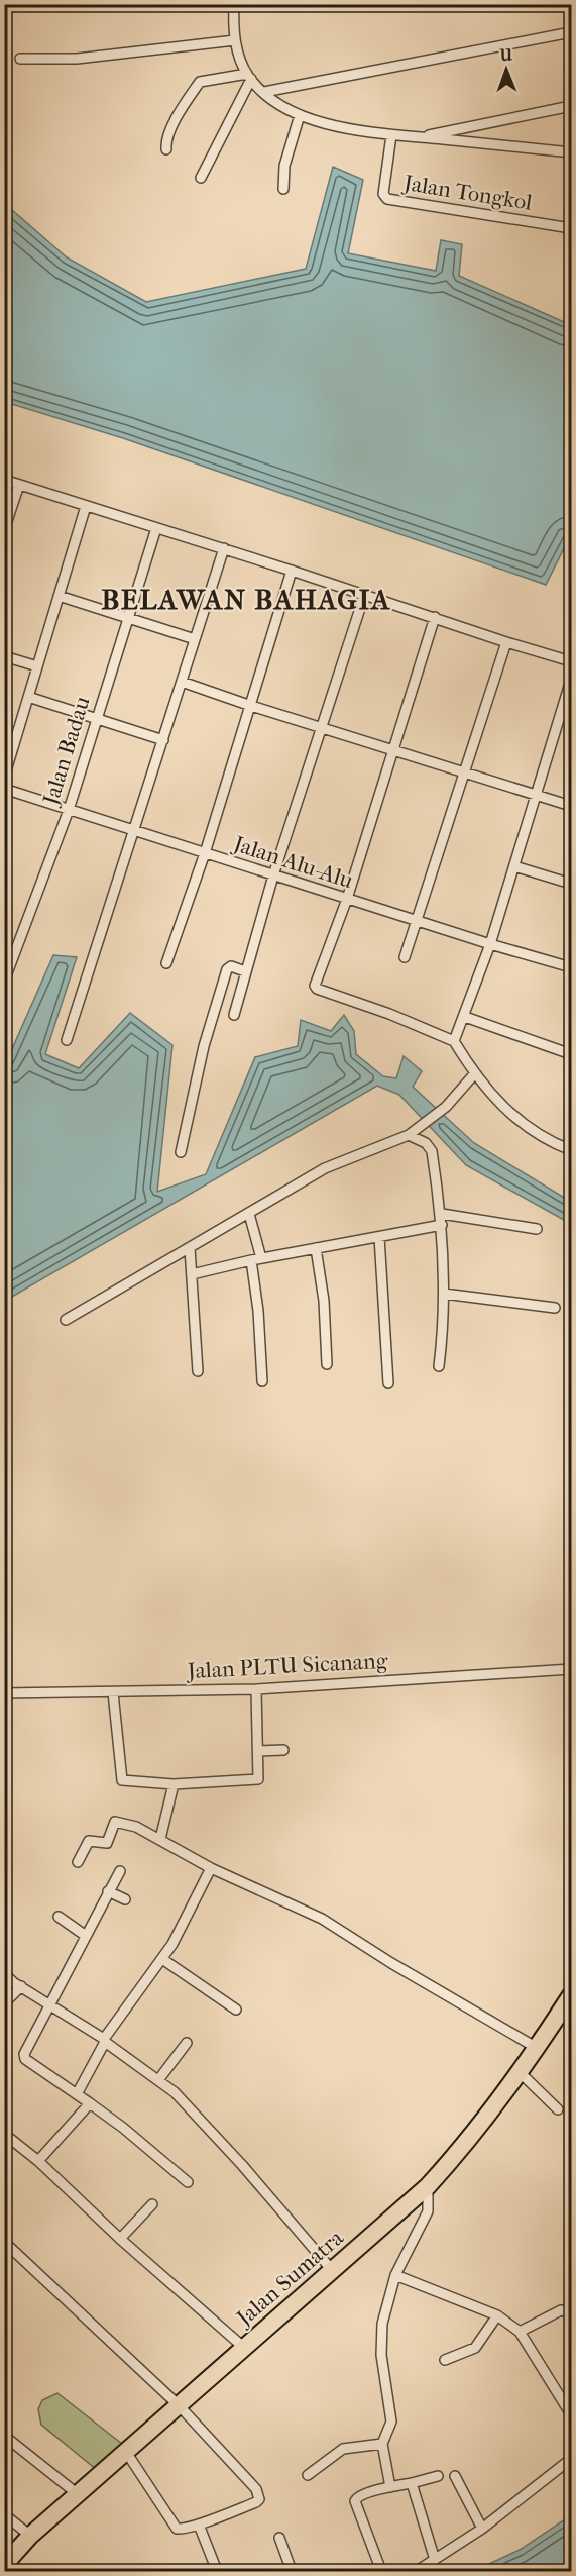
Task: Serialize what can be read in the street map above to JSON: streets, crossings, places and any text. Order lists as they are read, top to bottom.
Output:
{
  "streets": {
    "highway": ["Jalan Sumatra"],
    "street": [
      "Jalan Tongkol",
      "Jalan Badau",
      "Jalan Alu-Alu",
      "Jalan PLTU Sicanang"
    ]
  },
  "crossings": [
    ["Jalan Badau", "Jalan Alu-Alu"]
  ],
  "districts": ["BELAWAN BAHAGIA"],
  "north": "top"
}
